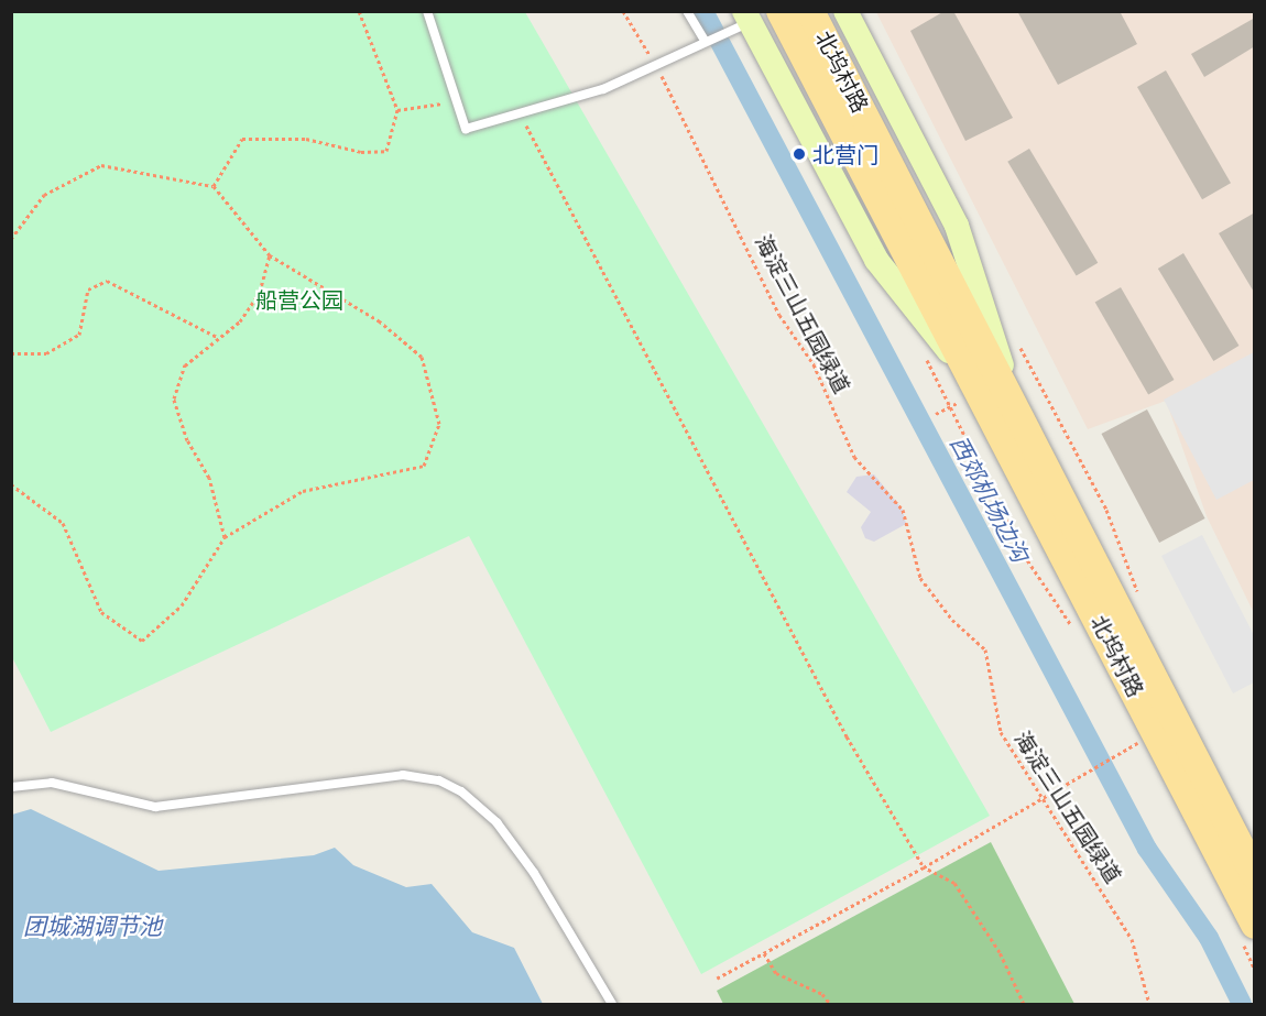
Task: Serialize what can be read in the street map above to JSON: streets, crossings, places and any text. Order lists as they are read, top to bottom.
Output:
{
  "streets": {
    "main road": ["北坞村路"],
    "path": ["海淀三山五园绿道"]
  },
  "water": ["西郊机场边沟", "团城湖调节池"],
  "parks": ["船营公园"],
  "places": ["北营门"]
}
